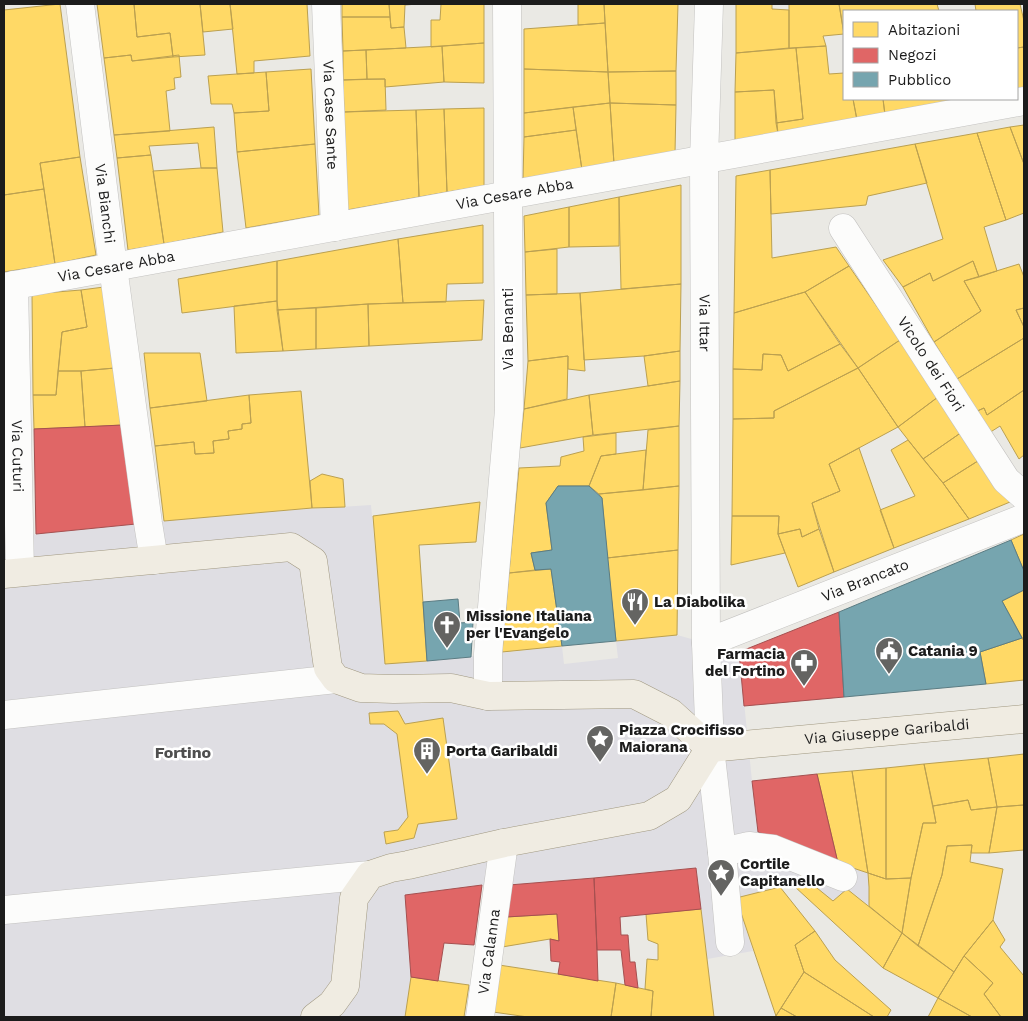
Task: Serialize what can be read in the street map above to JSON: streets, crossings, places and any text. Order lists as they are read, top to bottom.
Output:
{
  "streets": {
    "main road": ["Via Giuseppe Garibaldi"],
    "street": [
      "Via Case Sante",
      "Via Cesare Abba",
      "Via Bianchi",
      "Via Ittar",
      "Via Benanti",
      "Vicolo dei Fiori",
      "Via Cuturi",
      "Via Brancato",
      "Via Calanna"
    ]
  },
  "crossings": [
    ["Via Case Sante", "Via Cesare Abba"],
    ["Via Cesare Abba", "Via Bianchi"],
    ["Via Cesare Abba", "Via Ittar"],
    ["Via Cesare Abba", "Via Benanti"],
    ["Via Cesare Abba", "Via Cuturi"],
    ["Via Ittar", "Via Brancato"],
    ["Via Ittar", "Via Giuseppe Garibaldi"]
  ],
  "districts": ["Fortino"],
  "places": {
    "restaurant": ["La Diabolika"],
    "church": ["Missione Italiana per l'Evangelo"],
    "public building": ["Catania 9"],
    "pharmacy": ["Farmacia del Fortino"],
    "place": ["Piazza Crocifisso Maiorana", "Cortile Capitanello"],
    "building": ["Porta Garibaldi"]
  },
  "legend": ["Abitazioni", "Negozi", "Pubblico"]
}
